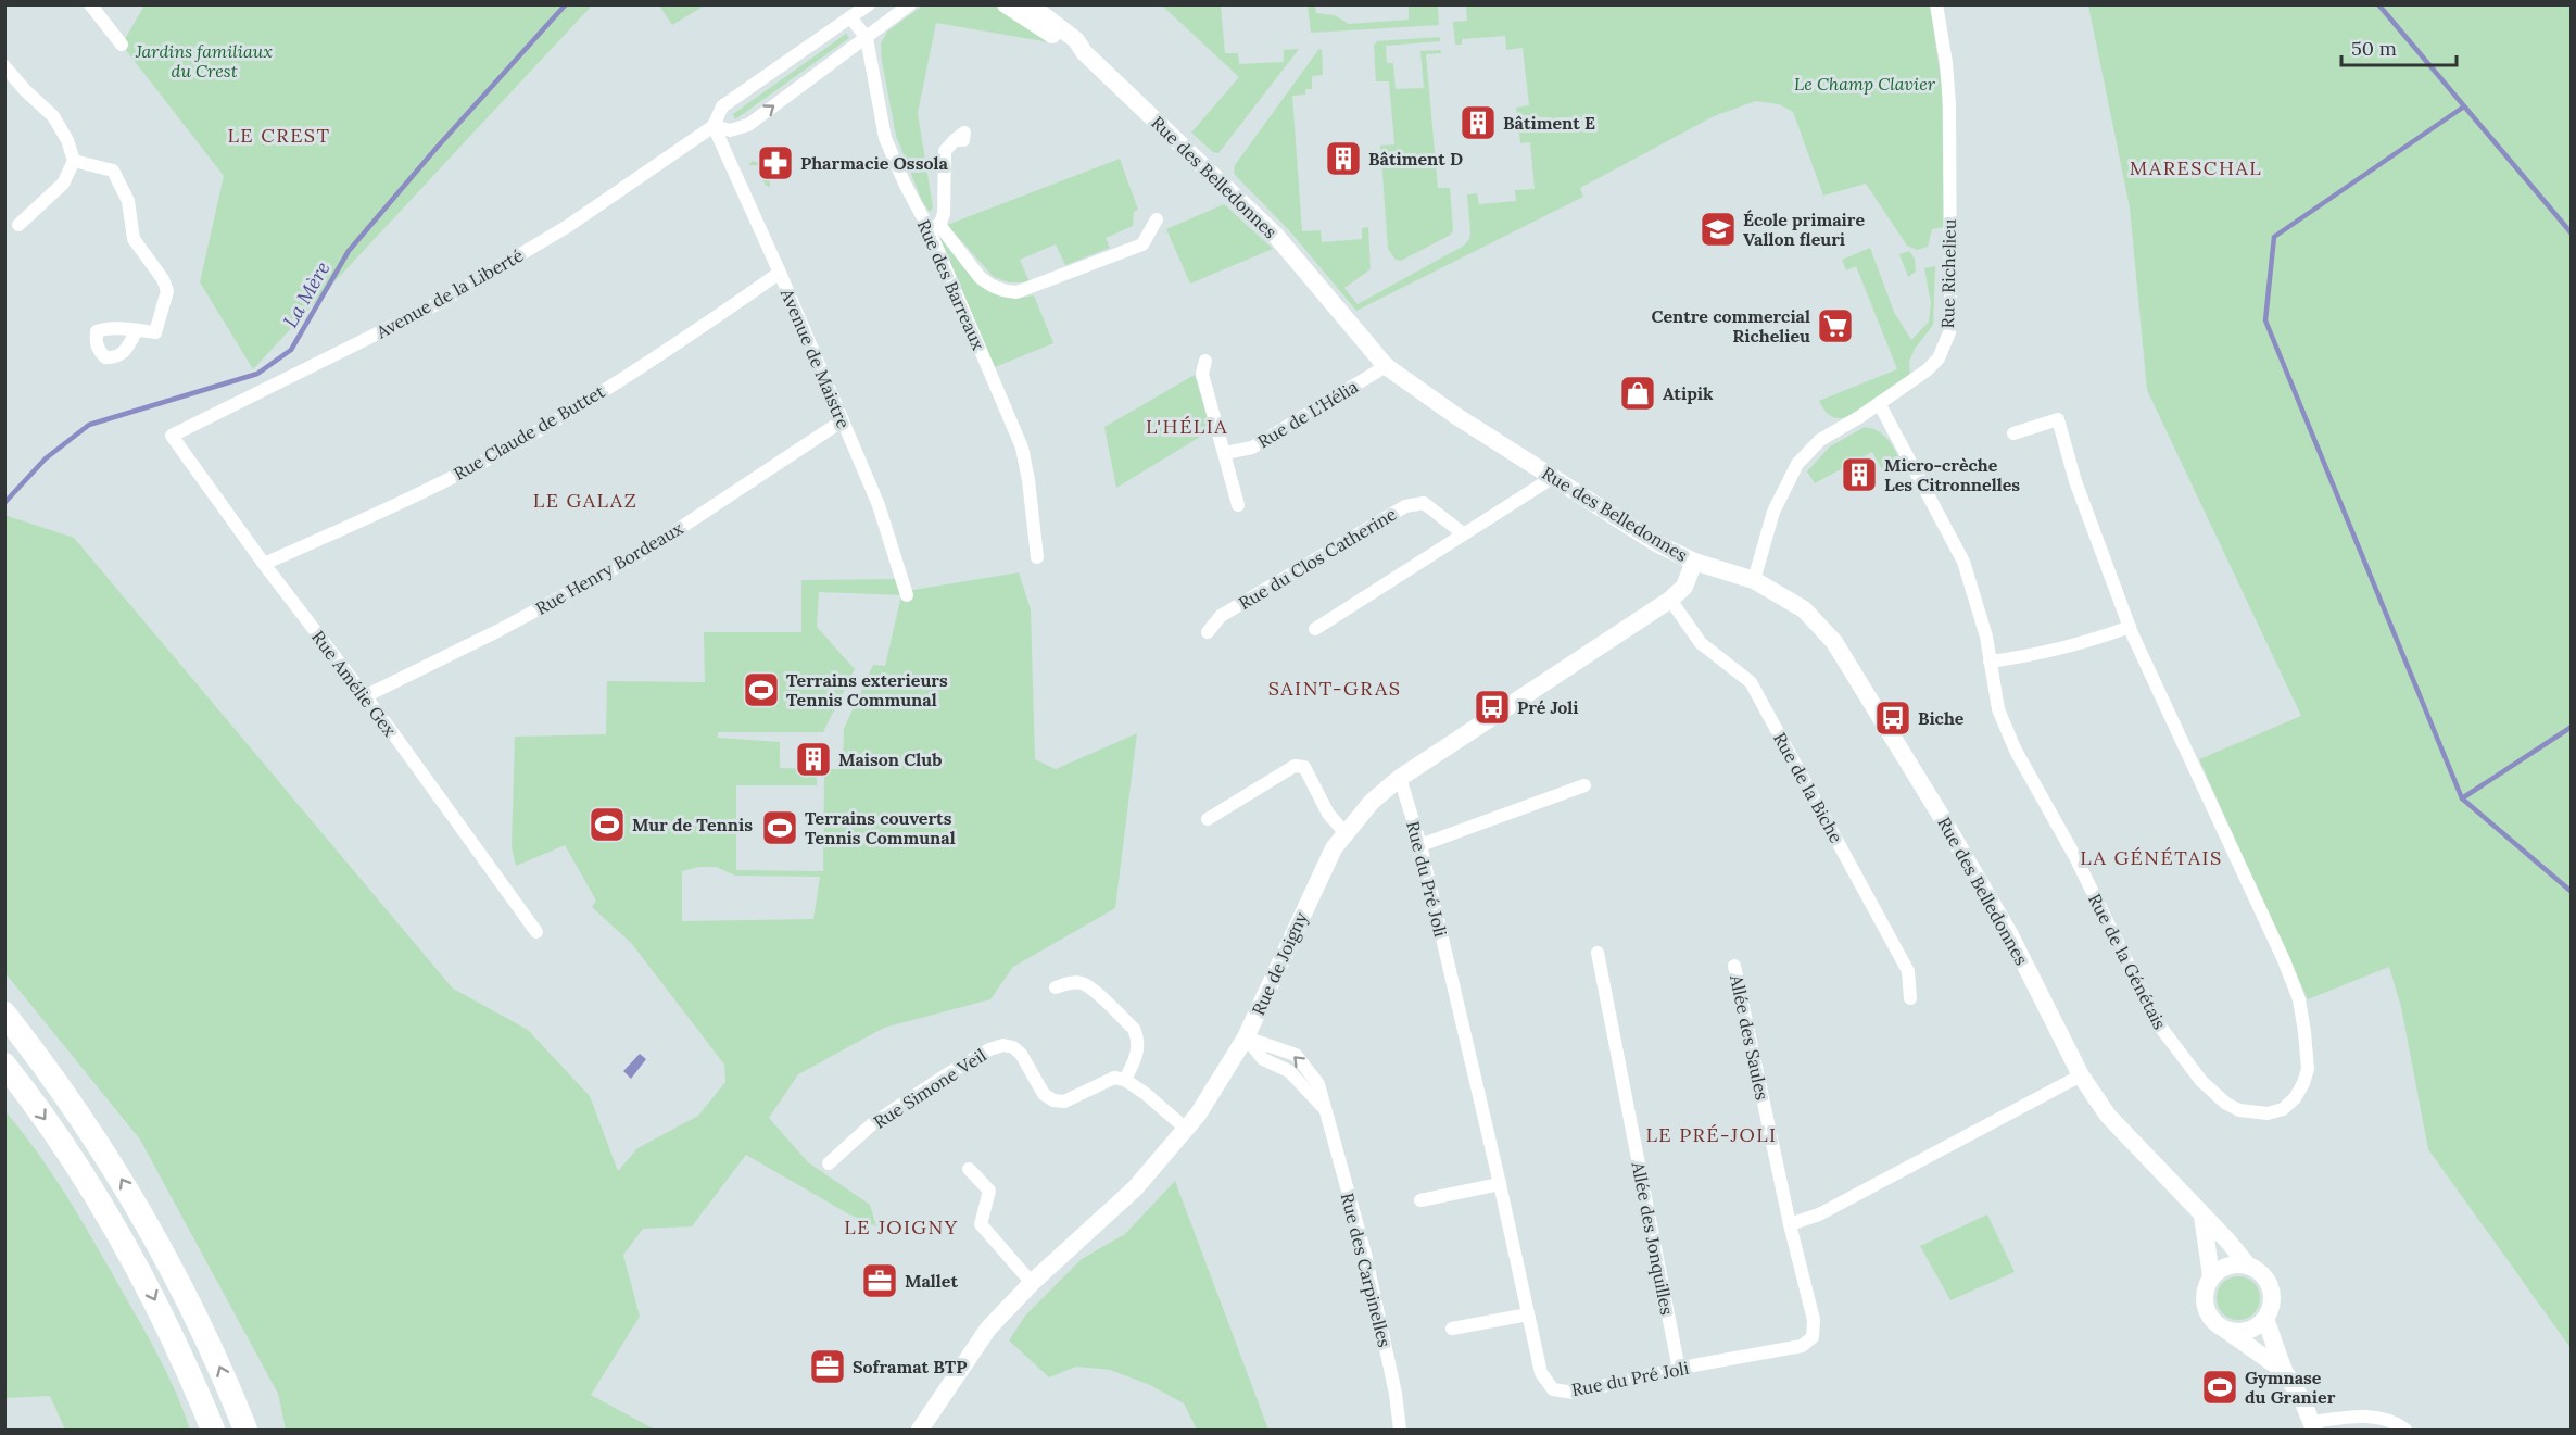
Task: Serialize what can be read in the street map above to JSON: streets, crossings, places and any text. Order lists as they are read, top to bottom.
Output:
{
  "streets": {
    "main road": ["Rue des Belledonnes", "Rue de Joigny"],
    "street": [
      "Rue Richelieu",
      "Rue des Barreaux",
      "Avenue de la Liberté",
      "Avenue de Maistre",
      "Rue de L'Hélia",
      "Rue Claude de Buttet",
      "Rue du Clos Catherine",
      "Rue Henry Bordeaux",
      "Rue Amélie Gex",
      "Rue de la Biche",
      "Rue du Pré Joli",
      "Rue de la Génétais",
      "Allée des Saules",
      "Rue Simone Veil",
      "Allée des Jonquilles",
      "Rue des Carpinelles"
    ]
  },
  "crossings": [
    ["Rue des Belledonnes", "Rue Richelieu"],
    ["Rue des Belledonnes", "Rue de L'Hélia"],
    ["Rue des Belledonnes", "Rue de Joigny"],
    ["Rue Richelieu", "Rue de la Génétais"],
    ["Rue des Barreaux", "Avenue de la Liberté"],
    ["Avenue de la Liberté", "Avenue de Maistre"],
    ["Avenue de la Liberté", "Rue Amélie Gex"],
    ["Avenue de Maistre", "Rue Claude de Buttet"],
    ["Avenue de Maistre", "Rue Henry Bordeaux"],
    ["Rue Claude de Buttet", "Rue Amélie Gex"],
    ["Rue Henry Bordeaux", "Rue Amélie Gex"],
    ["Rue de la Biche", "Rue de Joigny"],
    ["Rue du Pré Joli", "Rue de Joigny"],
    ["Rue du Pré Joli", "Allée des Saules"],
    ["Rue du Pré Joli", "Allée des Jonquilles"],
    ["Rue de Joigny", "Rue des Carpinelles"]
  ],
  "districts": [
    "LE CREST",
    "MARESCHAL",
    "L'HÉLIA",
    "LE GALAZ",
    "SAINT-GRAS",
    "LA GÉNÉTAIS",
    "LE PRÉ-JOLI",
    "LE JOIGNY"
  ],
  "water": ["La Mère"],
  "parks": ["Jardins familiaux du Crest", "Le Champ Clavier"],
  "places": {
    "building": [
      "Bâtiment E",
      "Bâtiment D",
      "Micro-crèche Les Citronnelles",
      "Maison Club"
    ],
    "pharmacy": ["Pharmacie Ossola"],
    "school or university": ["École primaire Vallon fleuri"],
    "supermarket": ["Centre commercial Richelieu"],
    "shop": ["Atipik"],
    "sports": [
      "Terrains exterieurs Tennis Communal",
      "Mur de Tennis",
      "Terrains couverts Tennis Communal",
      "Gymnase du Granier"
    ],
    "bus stop": ["Pré Joli", "Biche"],
    "office": ["Mallet", "Soframat BTP"]
  },
  "scale_bar": "50 m"
}
